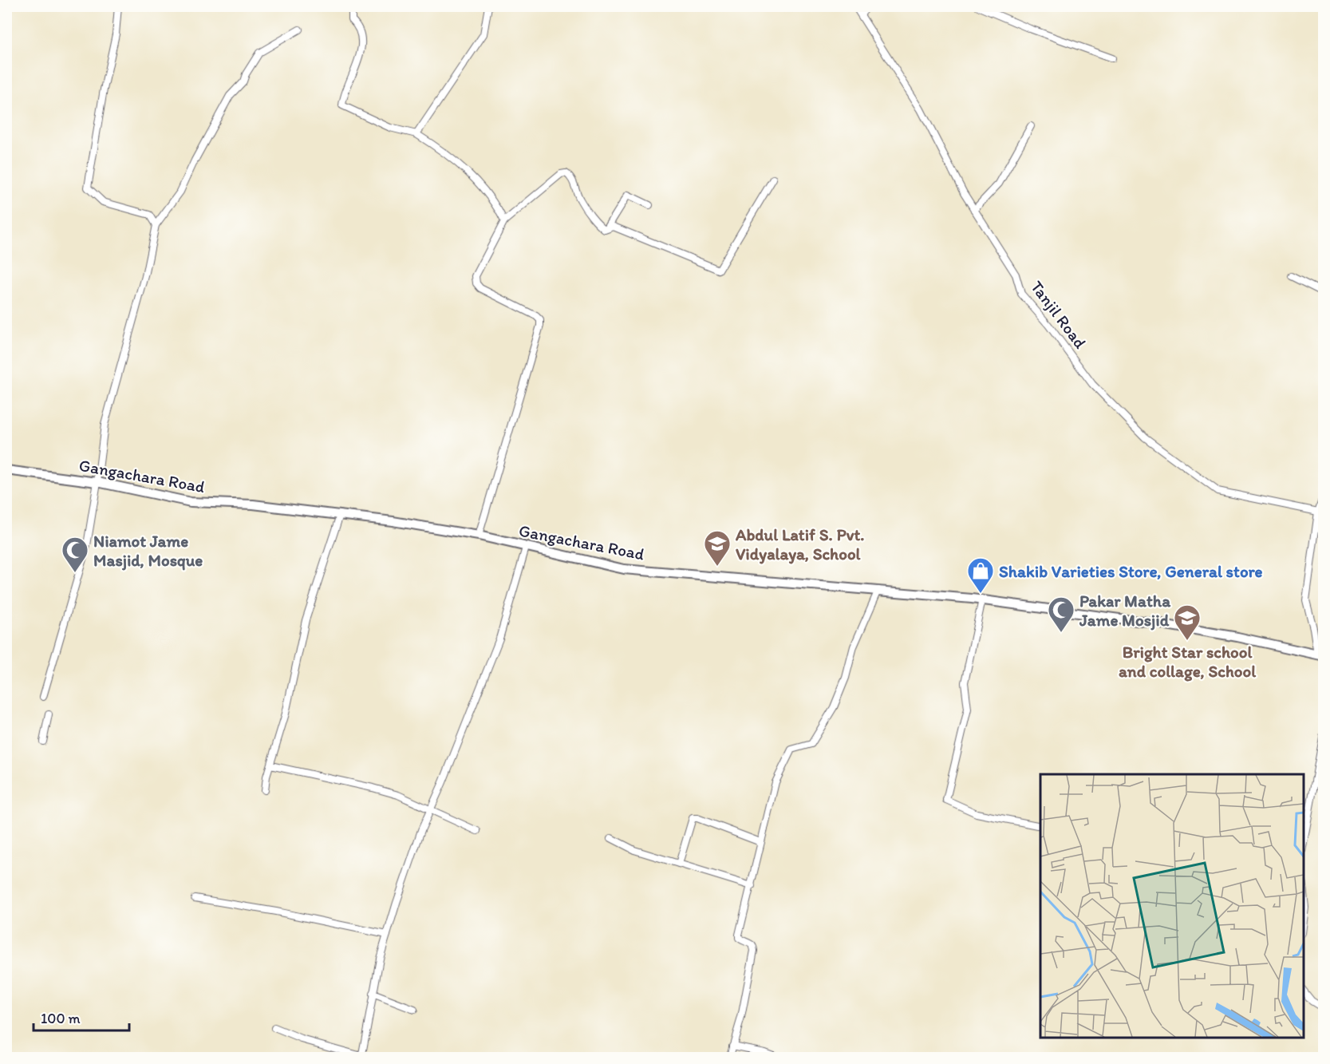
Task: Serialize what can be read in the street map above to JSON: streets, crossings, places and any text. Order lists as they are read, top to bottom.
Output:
{
  "streets": {
    "main road": ["Gangachara Road"],
    "street": ["Tanjil Road"]
  },
  "places": {
    "school or university": ["Abdul Latif S. Pvt. Vidyalaya, School", "Bright Star school and collage, School"],
    "mosque": ["Niamot Jame Masjid, Mosque", "Pakar Matha Jame Mosjid"],
    "shop": ["Shakib Varieties Store, General store"]
  },
  "scale_bar": "100 m"
}
